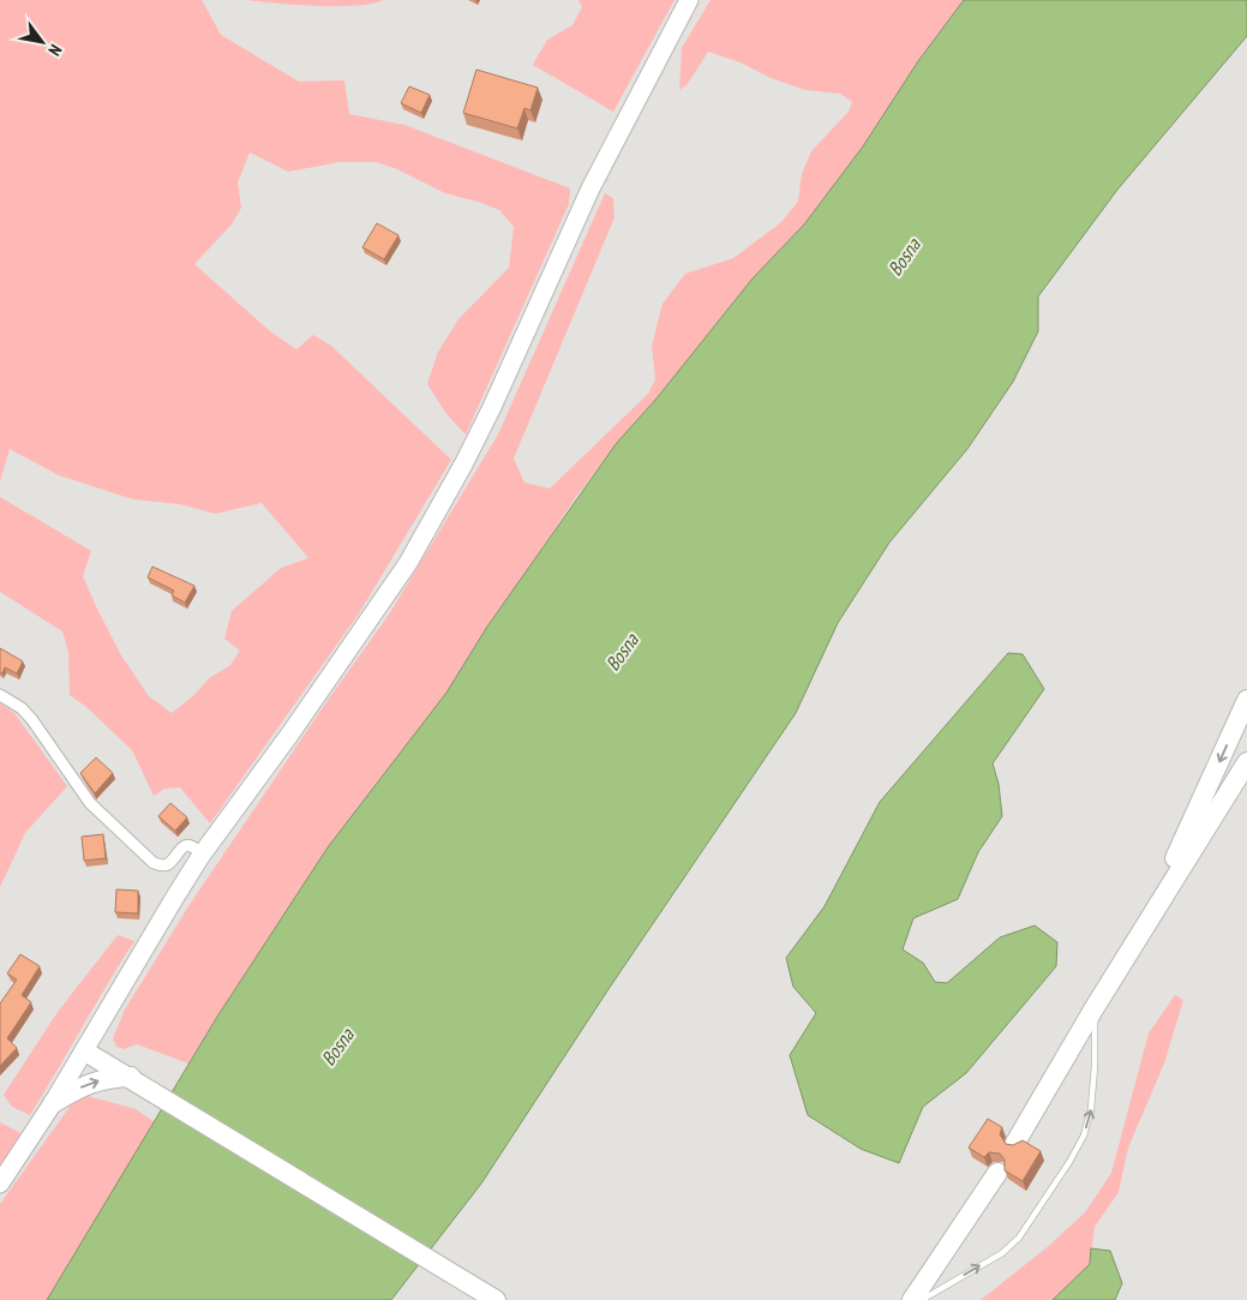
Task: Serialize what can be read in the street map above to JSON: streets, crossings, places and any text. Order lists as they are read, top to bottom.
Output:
{
  "water": ["Bosna"],
  "north": "bottom right"
}
